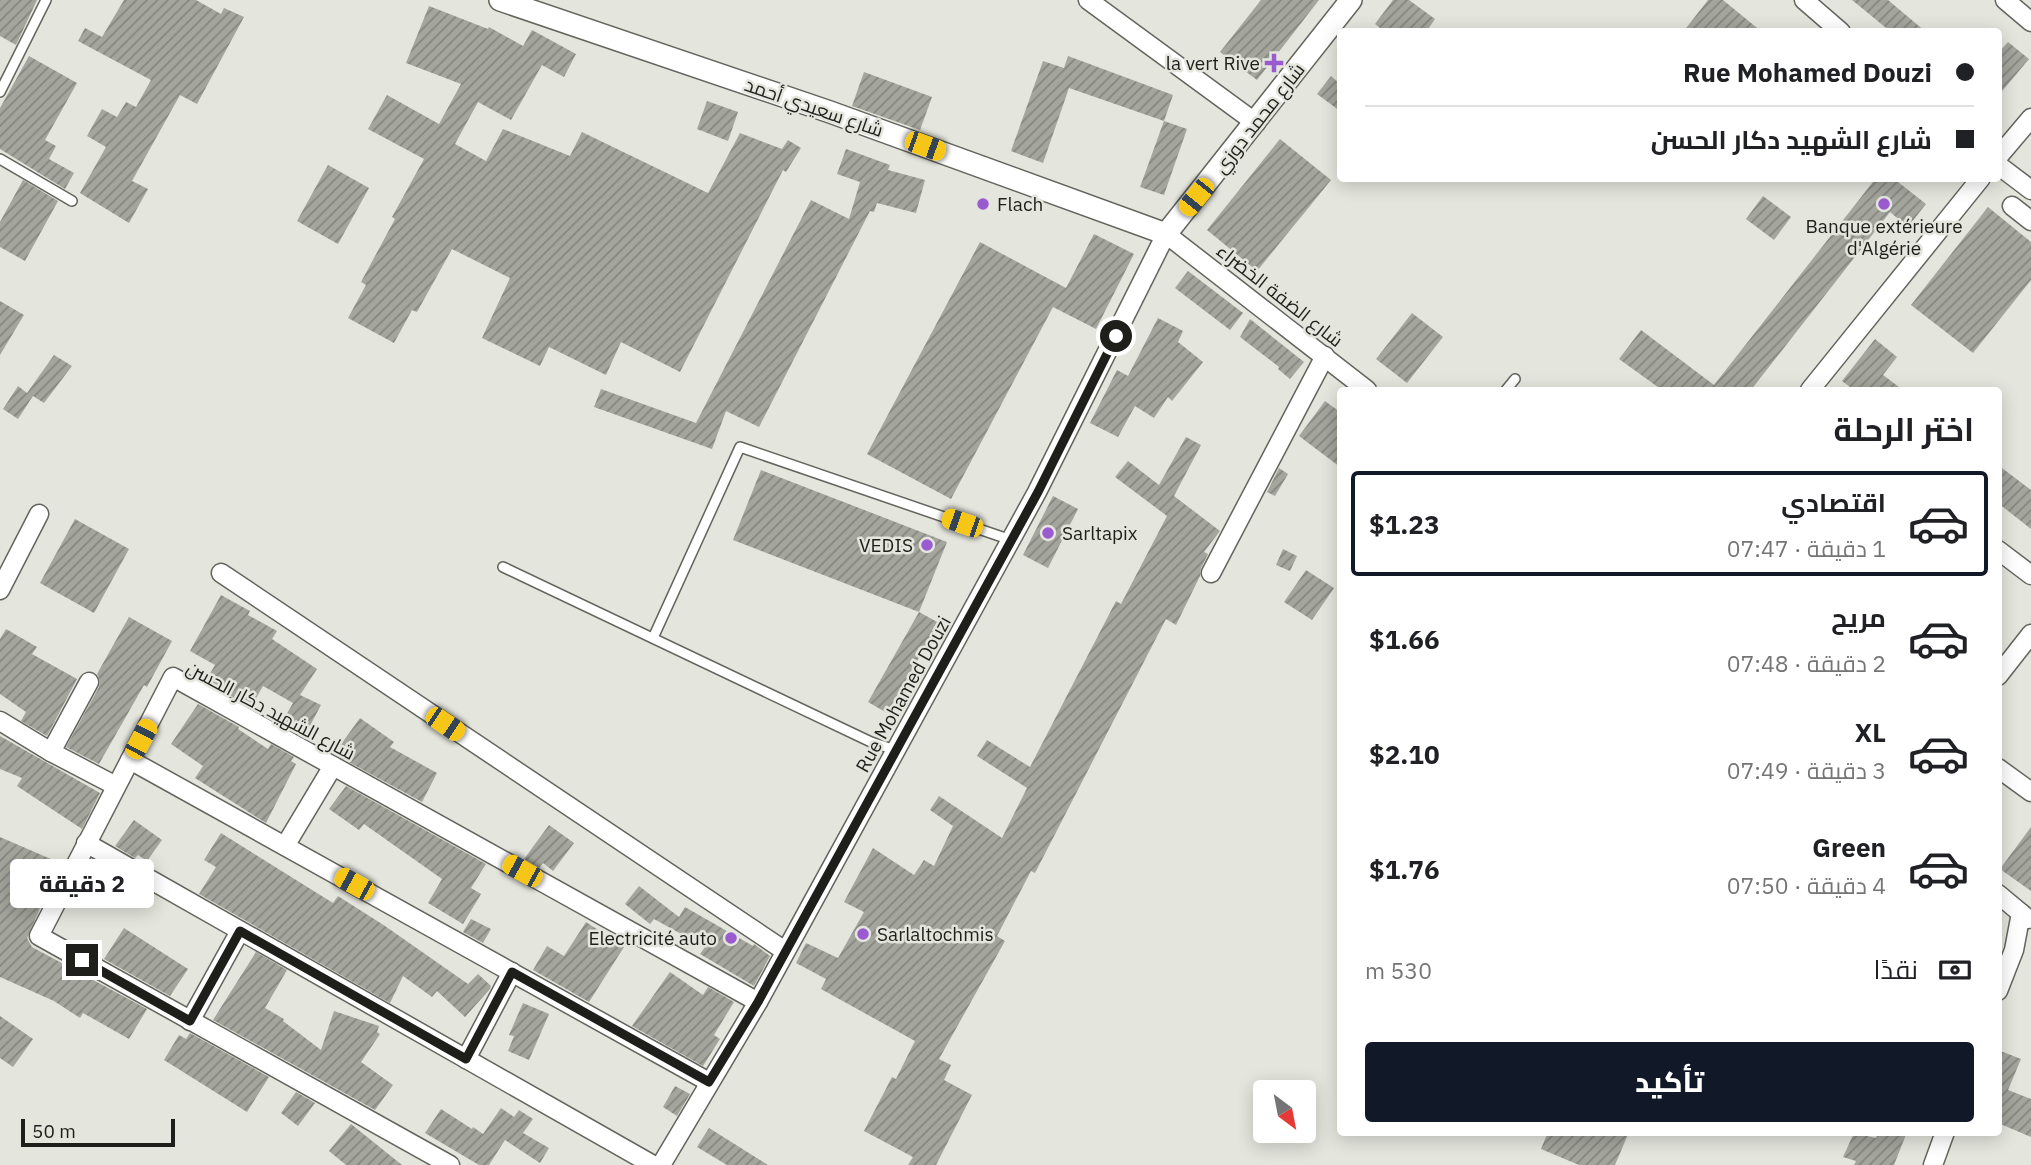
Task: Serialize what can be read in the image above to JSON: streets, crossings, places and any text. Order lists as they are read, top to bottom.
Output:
{
  "streets": {
    "street": [
      "شارع سعيدي أحمد",
      "شارع محمد دوزي",
      "شارع الضفة الخضراء",
      "Rue Mohamed Douzi",
      "شارع الشهيد دكار الحسن"
    ]
  },
  "crossings": [
    ["شارع سعيدي أحمد", "شارع محمد دوزي"],
    ["شارع سعيدي أحمد", "شارع الضفة الخضراء"],
    ["شارع سعيدي أحمد", "Rue Mohamed Douzi"],
    ["شارع محمد دوزي", "شارع الضفة الخضراء"],
    ["شارع محمد دوزي", "Rue Mohamed Douzi"],
    ["شارع الضفة الخضراء", "Rue Mohamed Douzi"],
    ["Rue Mohamed Douzi", "شارع الشهيد دكار الحسن"]
  ],
  "places": {
    "health": ["la vert Rive"],
    "other": [
      "Flach",
      "Banque extérieure d'Algérie",
      "Sarltapix",
      "VEDIS",
      "Sarlaltochmis",
      "Electricité auto"
    ]
  },
  "scale_bar": "50 m",
  "north": "bottom right",
  "page": {
    "banner": ["Rue Mohamed Douzi", "شارع الشهيد دكار الحسن"],
    "heading": "اختر الرحلة",
    "list": [
      {
        "name": "اقتصادي",
        "note": "1 دقيقة · 07:47",
        "value": "$1.23"
      },
      {
        "name": "مريح",
        "note": "2 دقيقة · 07:48",
        "value": "$1.66"
      },
      {
        "name": "XL",
        "note": "3 دقيقة · 07:49",
        "value": "$2.10"
      },
      {
        "name": "Green",
        "note": "4 دقيقة · 07:50",
        "value": "$1.76"
      }
    ],
    "bubble": "2 دقيقة",
    "pay": ["نقدًا", "530 m"],
    "buttons": "تأكيد",
    "scale": "50 m"
  }
}
